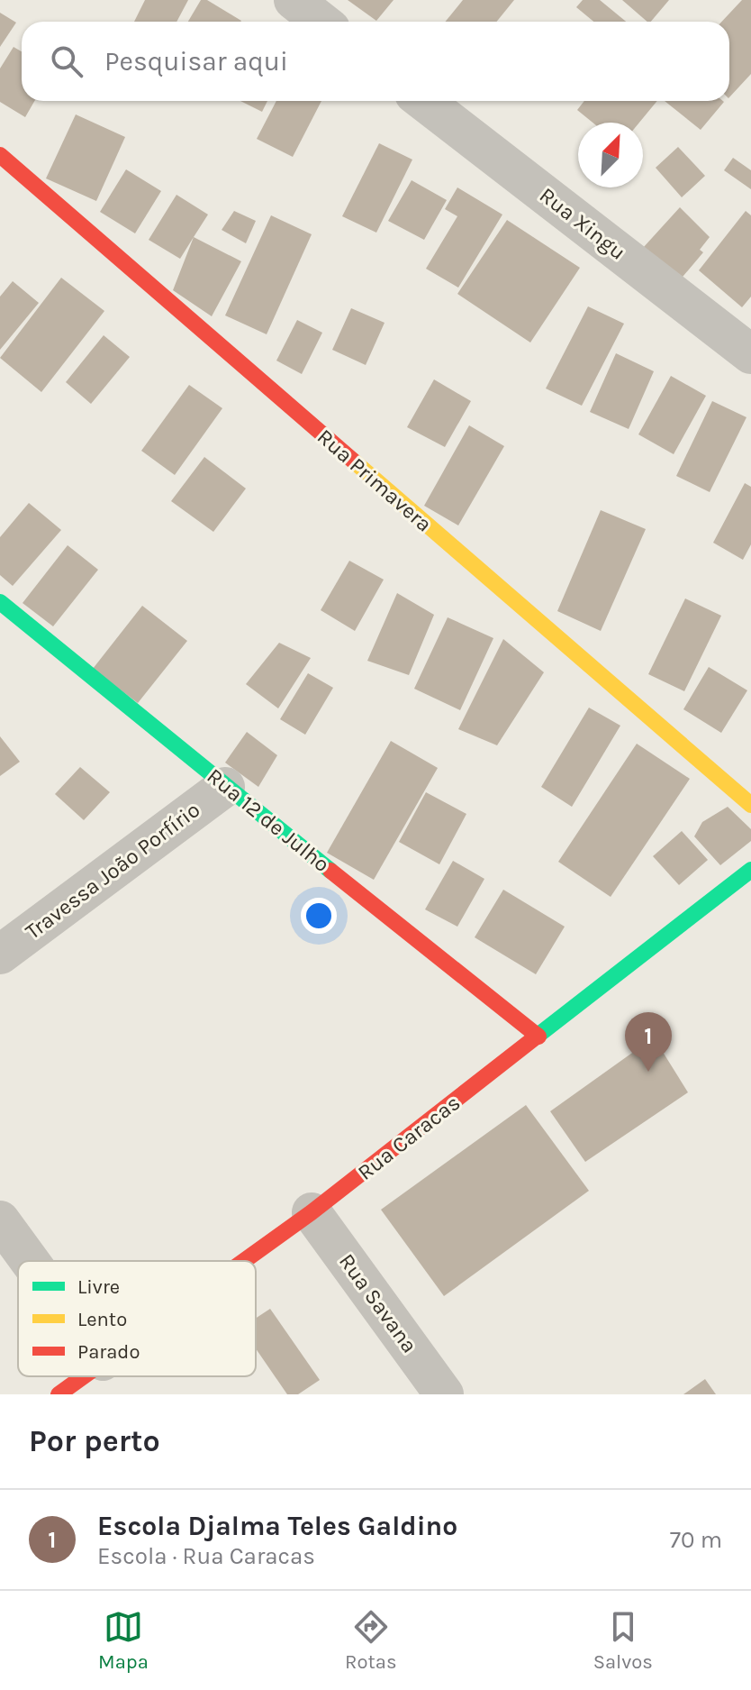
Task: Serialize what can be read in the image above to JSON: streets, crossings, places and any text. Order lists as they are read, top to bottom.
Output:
{
  "streets": {
    "street": [
      "Rua Xingu",
      "Rua Primavera",
      "Rua 12 de Julho",
      "Travessa João Porfírio",
      "Rua Caracas",
      "Rua Savana"
    ]
  },
  "crossings": [
    ["Rua 12 de Julho", "Travessa João Porfírio"],
    ["Rua 12 de Julho", "Rua Caracas"],
    ["Rua Caracas", "Rua Savana"]
  ],
  "legend": ["Livre", "Lento", "Parado"],
  "north": "top right",
  "page": {
    "search": "Pesquisar aqui",
    "pins": "1",
    "heading": "Por perto",
    "list": [
      {
        "mark": "1",
        "name": "Escola Djalma Teles Galdino",
        "note": "Escola · Rua Caracas",
        "value": "70 m"
      }
    ],
    "nav": ["Mapa", "Rotas", "Salvos"]
  }
}
